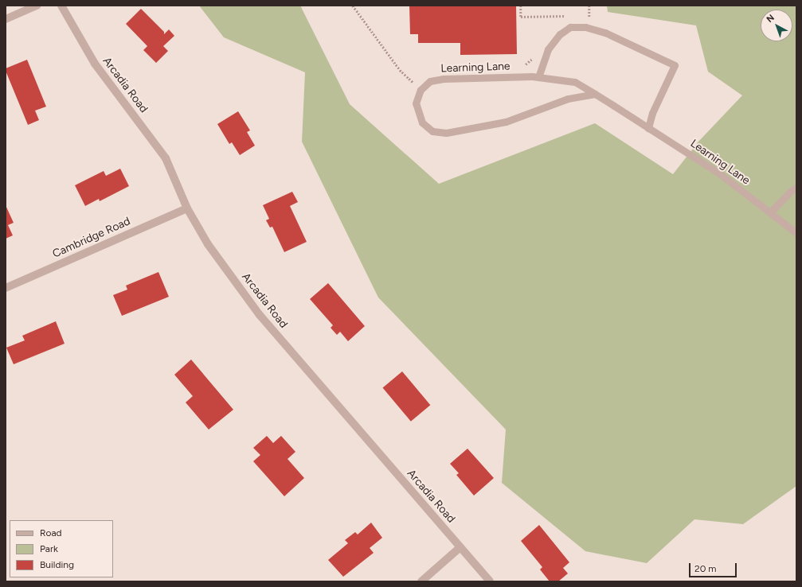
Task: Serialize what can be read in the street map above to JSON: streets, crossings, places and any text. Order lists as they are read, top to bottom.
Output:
{
  "streets": {
    "street": ["Arcadia Road", "Cambridge Road"],
    "lane": ["Learning Lane"]
  },
  "crossings": [
    ["Arcadia Road", "Cambridge Road"]
  ],
  "legend": ["Road", "Park", "Building"],
  "scale_bar": "20 m",
  "north": "top left"
}
